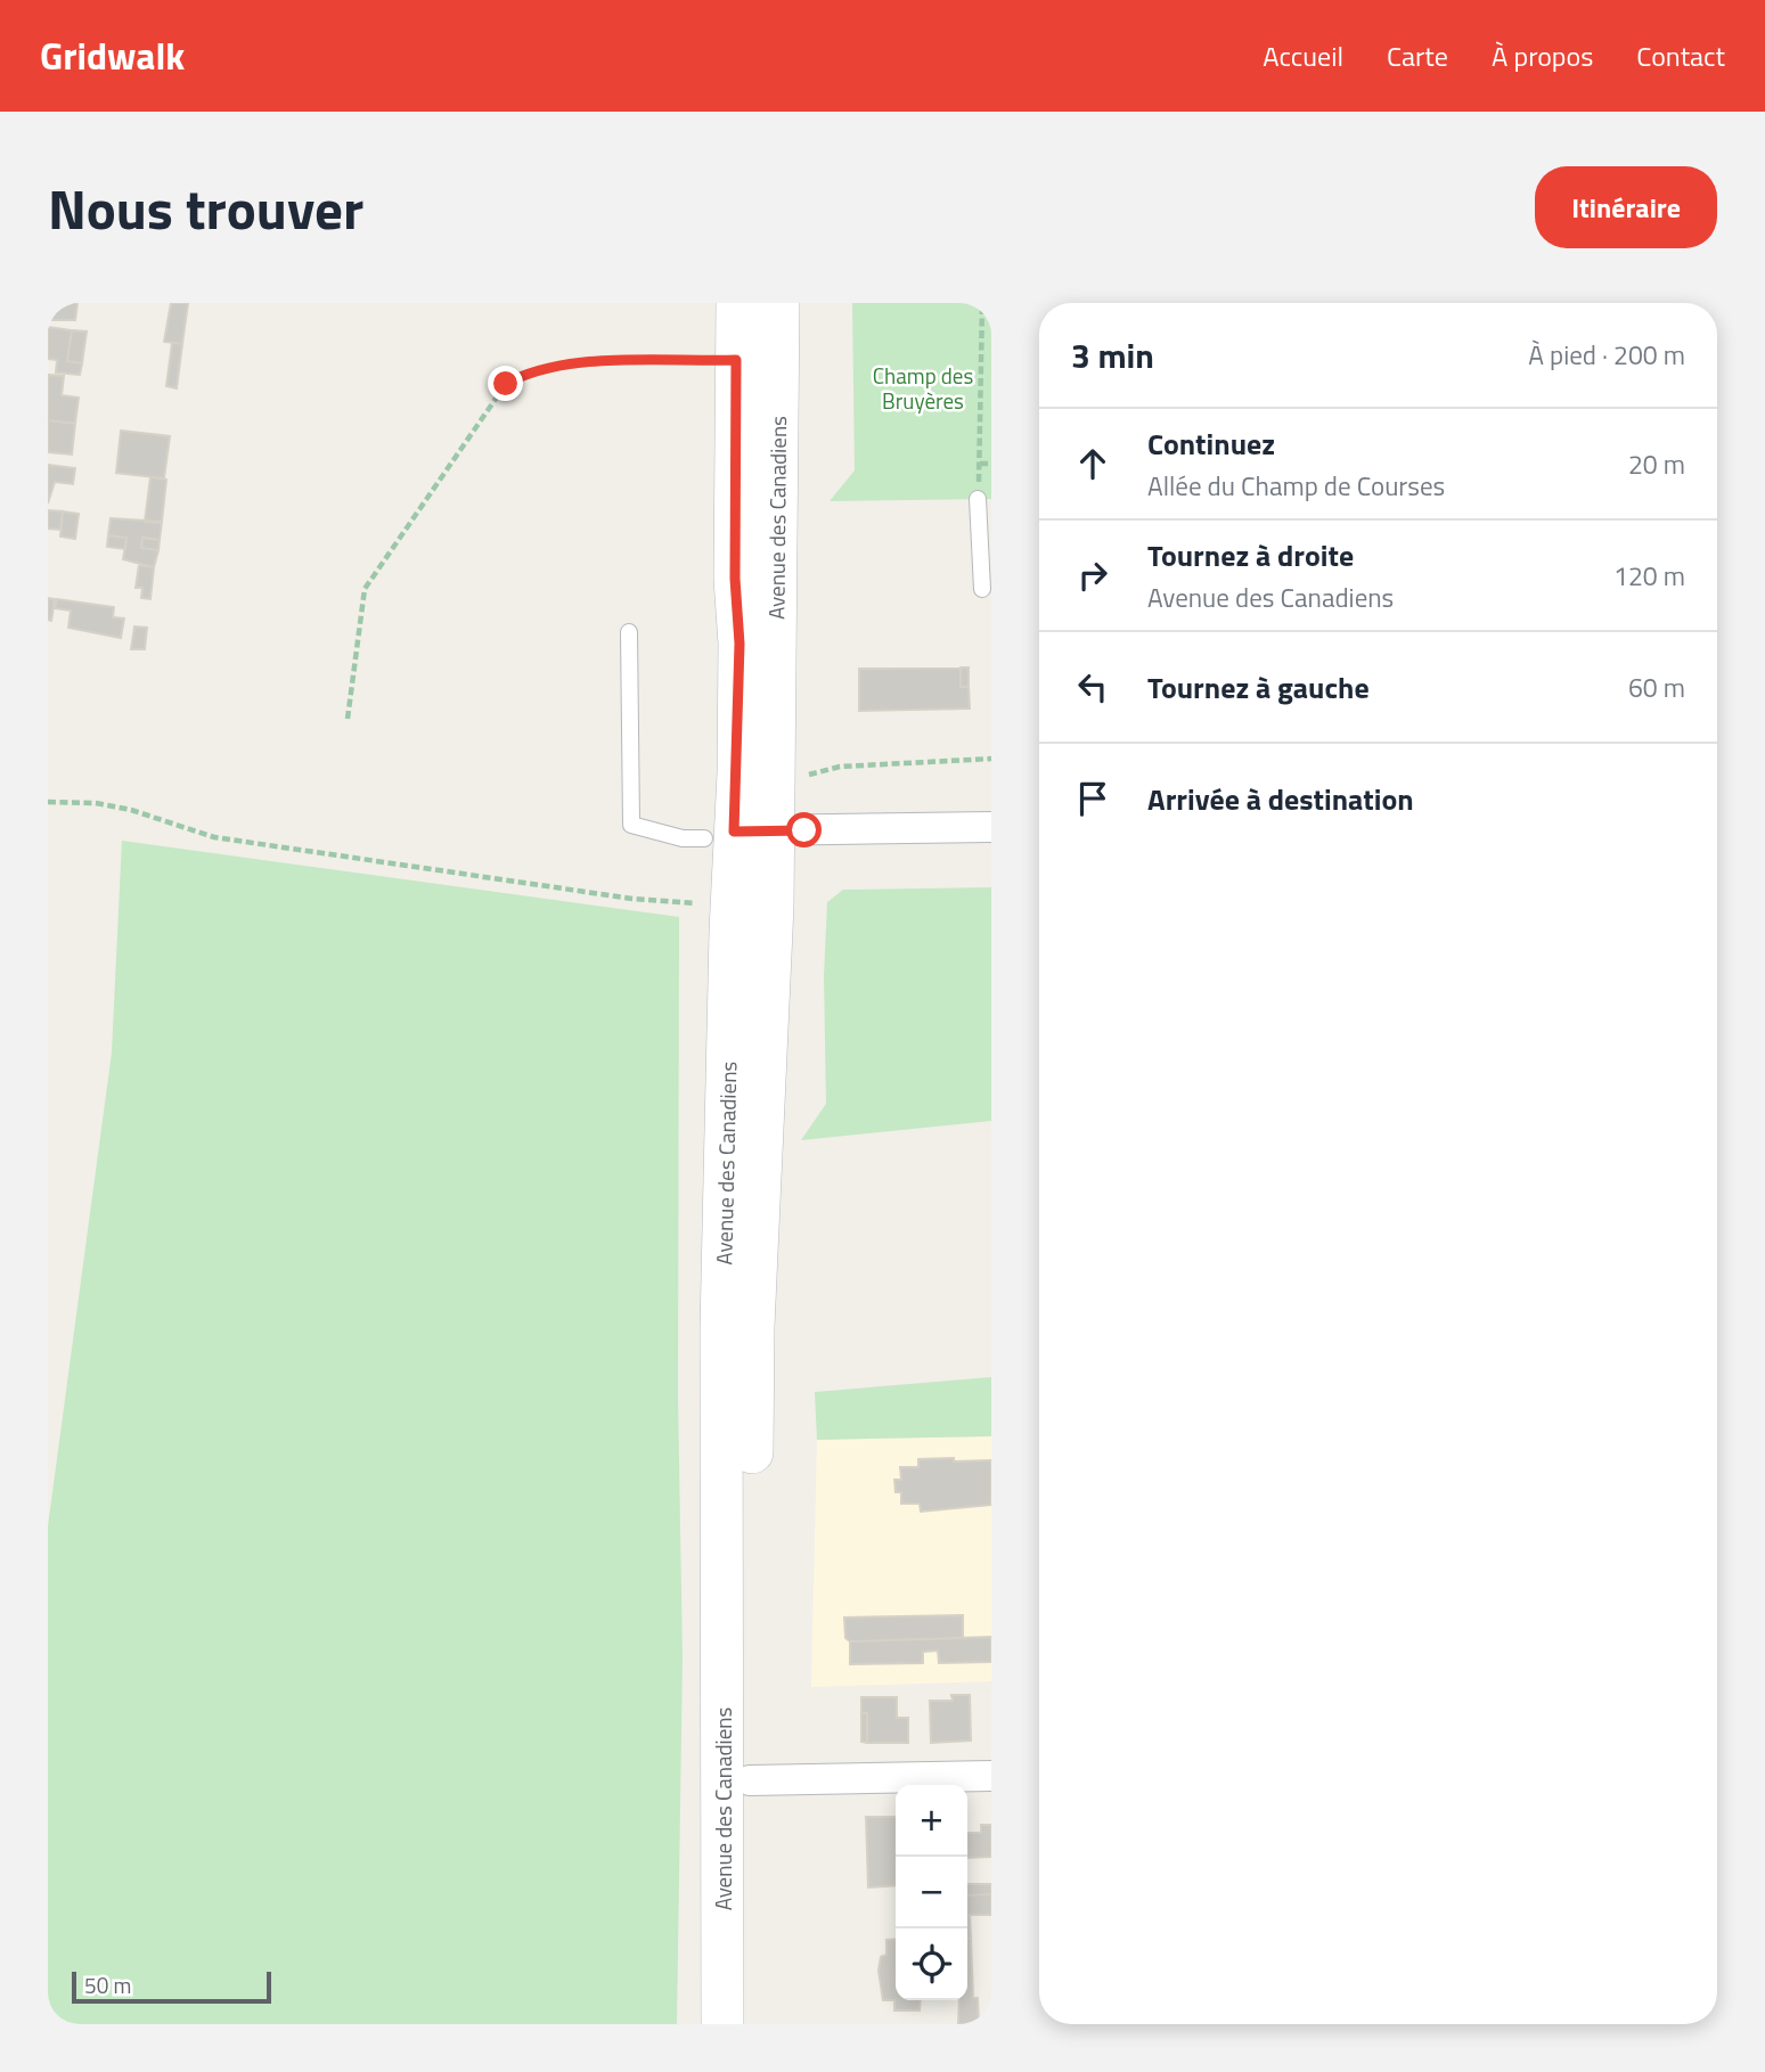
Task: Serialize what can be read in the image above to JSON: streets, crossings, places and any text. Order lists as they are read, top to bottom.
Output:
{
  "streets": {
    "main road": ["Avenue des Canadiens"]
  },
  "parks": ["Champ des Bruyères"],
  "scale_bar": "50 m",
  "page": {
    "header": "Gridwalk",
    "nav": [
      "Accueil",
      "Carte",
      "À propos",
      "Contact"
    ],
    "title": "Nous trouver",
    "buttons": "Itinéraire",
    "heading": ["3 min", "À pied · 200 m"],
    "list": [
      ["Continuez", "Allée du Champ de Courses", "20 m"],
      ["Tournez à droite", "Avenue des Canadiens", "120 m"],
      ["Tournez à gauche", "60 m"],
      "Arrivée à destination"
    ],
    "map_buttons": ["+", "−"],
    "scale": "50 m"
  }
}
